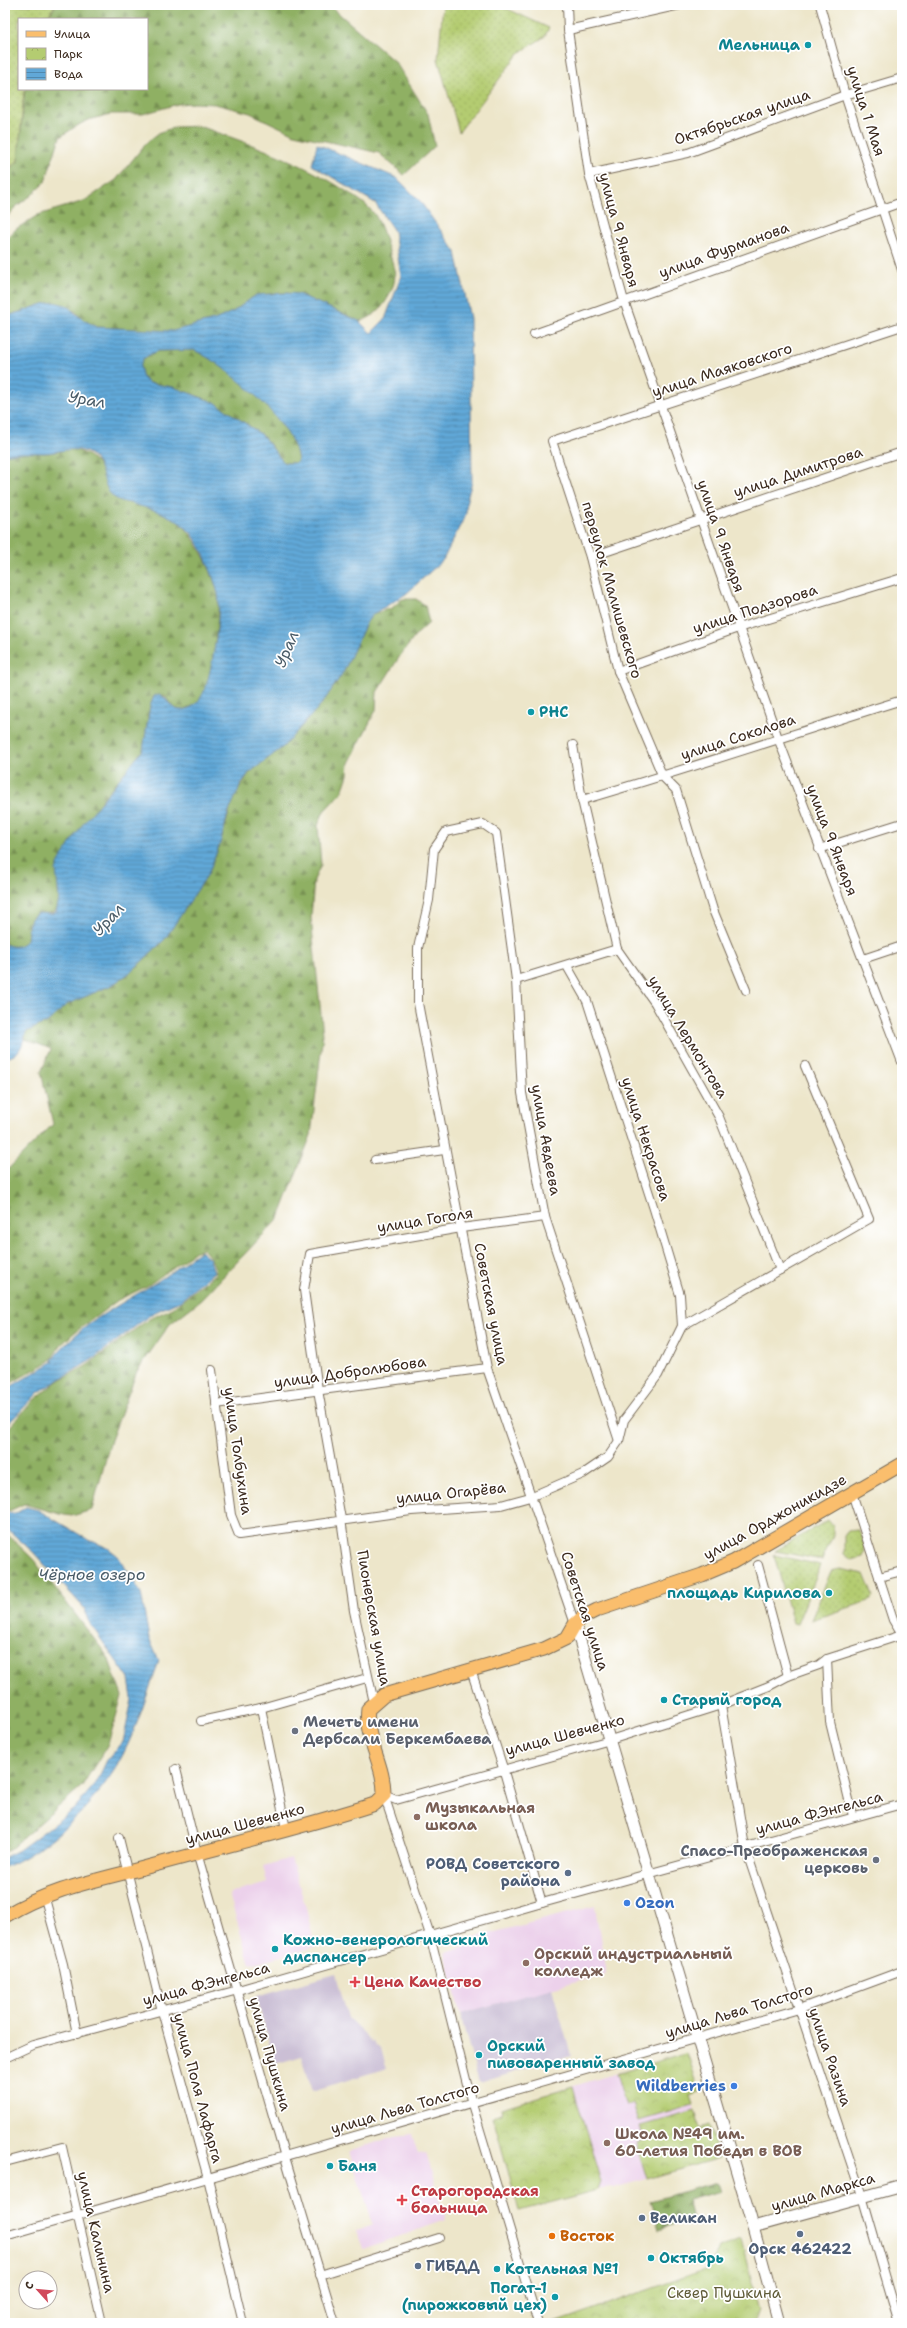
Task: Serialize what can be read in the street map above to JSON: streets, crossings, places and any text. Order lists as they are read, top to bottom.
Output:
{
  "streets": {
    "main road": ["улица Орджоникидзе", "Пионерская улица", "улица Шевченко"],
    "street": [
      "улица 1 Мая",
      "Октябрьская улица",
      "улица 9 Января",
      "улица Фурманова",
      "улица Маяковского",
      "улица Димитрова",
      "переулок Малишевского",
      "улица Подзорова",
      "улица Соколова",
      "улица Лермонтова",
      "улица Некрасова",
      "улица Авдеева",
      "улица Гоголя",
      "Советская улица",
      "улица Добролюбова",
      "улица Толбухина",
      "улица Огарёва",
      "улица Ф.Энгельса",
      "улица Льва Толстого",
      "улица Пушкина",
      "улица Разина",
      "улица Поля Лафарга",
      "улица Маркса",
      "улица Калинина"
    ]
  },
  "crossings": [
    ["улица 1 Мая", "Октябрьская улица"],
    ["улица 1 Мая", "улица Фурманова"],
    ["Октябрьская улица", "улица 9 Января"],
    ["улица 9 Января", "улица Фурманова"],
    ["улица 9 Января", "улица Маяковского"],
    ["улица 9 Января", "улица Димитрова"],
    ["улица 9 Января", "улица Подзорова"],
    ["улица 9 Января", "улица Соколова"],
    ["улица Маяковского", "переулок Малишевского"],
    ["улица Димитрова", "переулок Малишевского"],
    ["переулок Малишевского", "улица Подзорова"],
    ["переулок Малишевского", "улица Соколова"],
    ["улица Соколова", "улица Лермонтова"],
    ["улица Некрасова", "улица Огарёва"],
    ["улица Авдеева", "улица Гоголя"],
    ["улица Авдеева", "Советская улица"],
    ["улица Авдеева", "улица Огарёва"],
    ["улица Гоголя", "Советская улица"],
    ["улица Гоголя", "Пионерская улица"],
    ["Советская улица", "улица Добролюбова"],
    ["Советская улица", "улица Огарёва"],
    ["Советская улица", "улица Орджоникидзе"],
    ["Советская улица", "улица Шевченко"],
    ["Советская улица", "улица Ф.Энгельса"],
    ["Советская улица", "улица Льва Толстого"],
    ["Советская улица", "улица Маркса"],
    ["улица Добролюбова", "улица Толбухина"],
    ["улица Добролюбова", "Пионерская улица"],
    ["улица Толбухина", "улица Огарёва"],
    ["улица Огарёва", "Пионерская улица"],
    ["улица Орджоникидзе", "Пионерская улица"],
    ["Пионерская улица", "улица Шевченко"],
    ["Пионерская улица", "улица Ф.Энгельса"],
    ["Пионерская улица", "улица Льва Толстого"],
    ["улица Шевченко", "улица Пушкина"],
    ["улица Шевченко", "улица Разина"],
    ["улица Шевченко", "улица Поля Лафарга"],
    ["улица Ф.Энгельса", "улица Пушкина"],
    ["улица Ф.Энгельса", "улица Разина"],
    ["улица Ф.Энгельса", "улица Поля Лафарга"],
    ["улица Льва Толстого", "улица Пушкина"],
    ["улица Льва Толстого", "улица Разина"],
    ["улица Льва Толстого", "улица Поля Лафарга"],
    ["улица Льва Толстого", "улица Калинина"],
    ["улица Разина", "улица Маркса"]
  ],
  "water": ["Урал", "Чёрное озеро"],
  "parks": ["Сквер Пушкина"],
  "places": {
    "other": [
      "Мельница",
      "РНС",
      "площадь Кирилова",
      "Старый город",
      "Мечеть имени Дербсали Беркембаева",
      "Музыкальная школа",
      "Спасо-Преображенская церковь",
      "РОВД Советского района",
      "Ozon",
      "Кожно-венерологический диспансер",
      "Орский индустриальный колледж",
      "Орский пивоваренный завод",
      "Wildberries",
      "Школа №49 им. 60-летия Победы в ВОВ",
      "Баня",
      "Великан",
      "Орск 462422",
      "Восток",
      "Октябрь",
      "ГИБДД",
      "Котельная №1",
      "Погат-1 (пирожковый цех)"
    ],
    "health": ["Цена Качество", "Старогородская больница"]
  },
  "legend": ["Улица", "Парк", "Вода"],
  "north": "top left"
}
